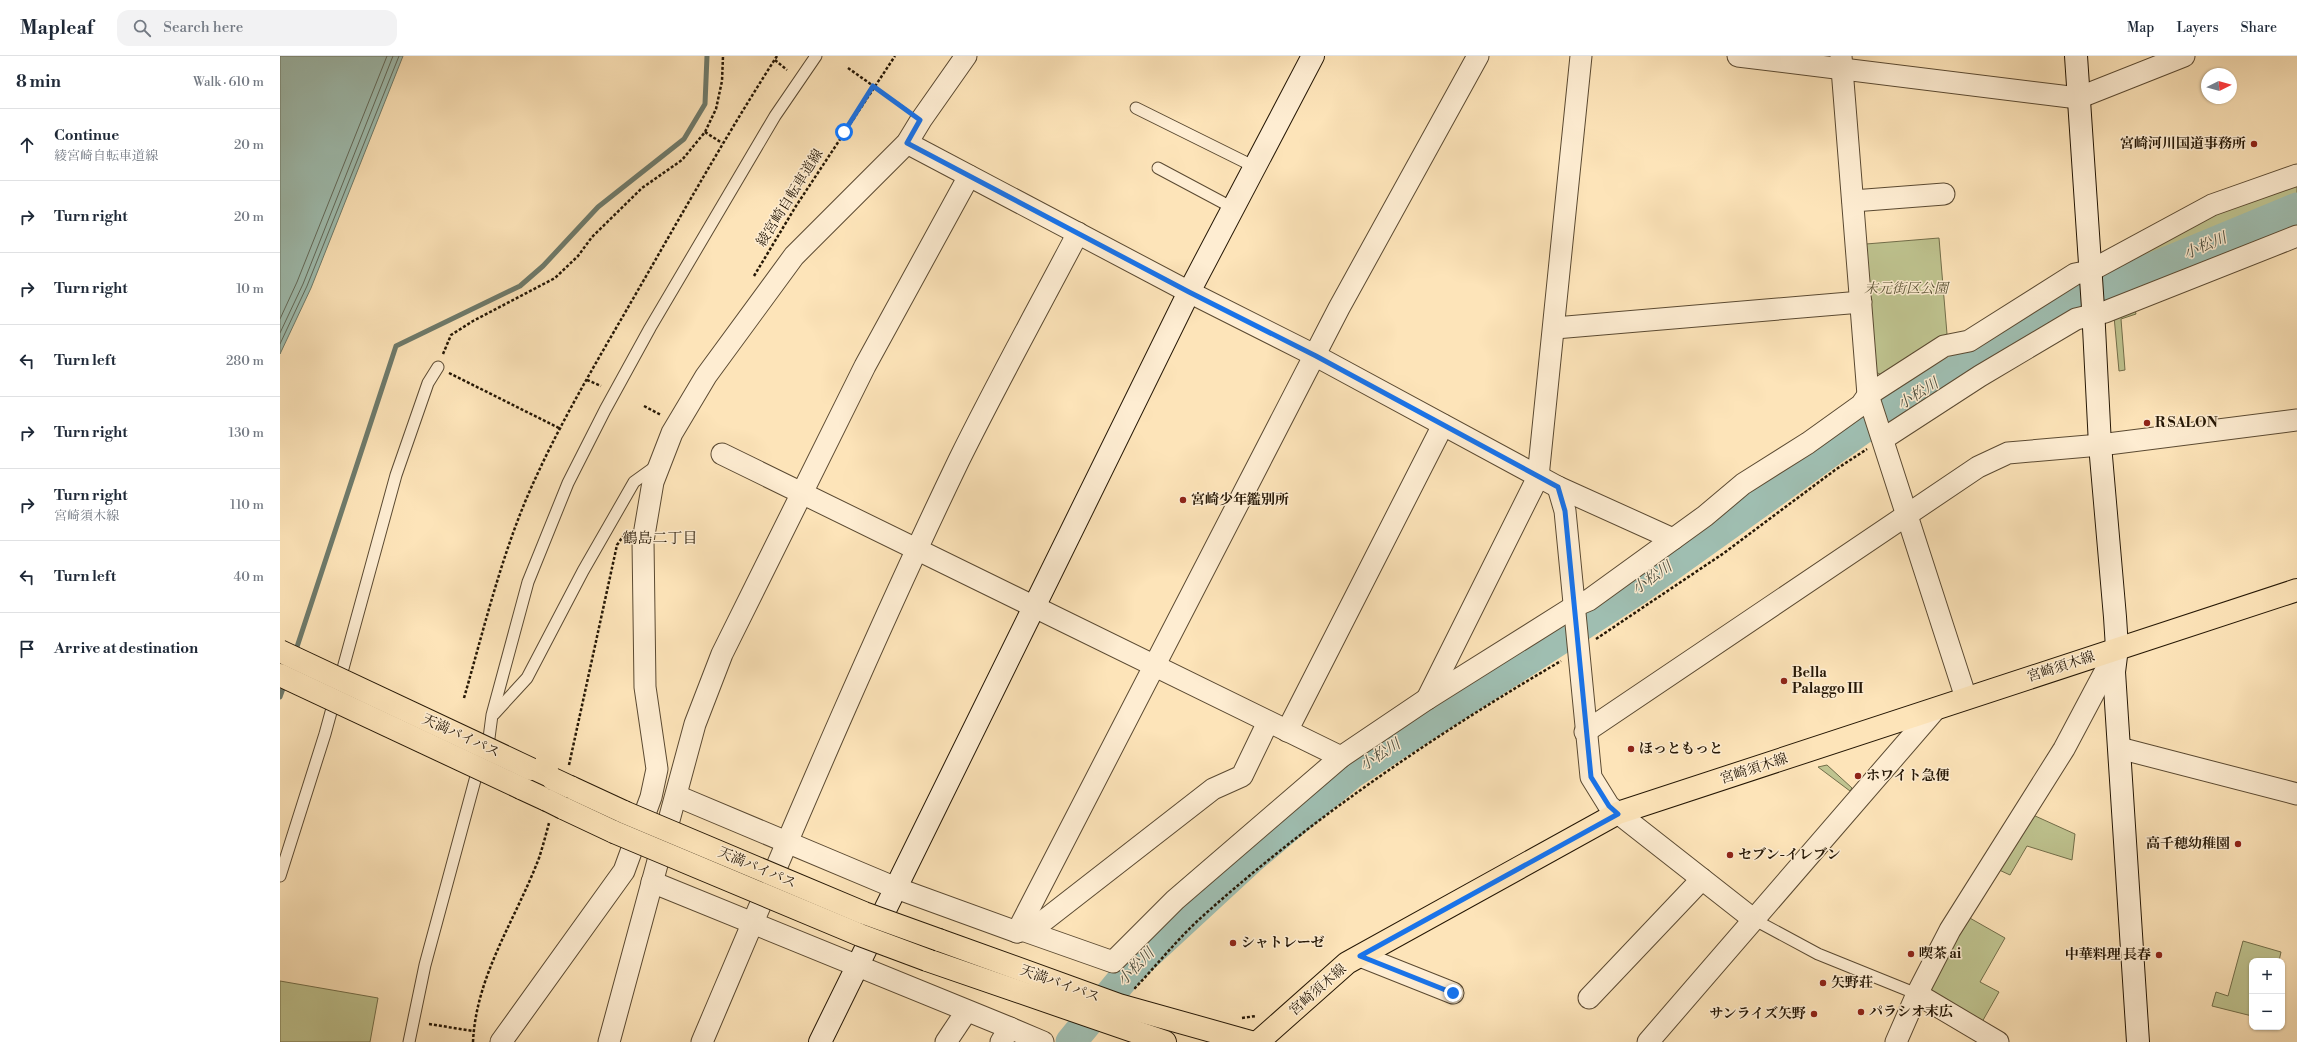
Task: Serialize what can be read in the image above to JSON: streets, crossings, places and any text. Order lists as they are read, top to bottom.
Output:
{
  "streets": {
    "main road": ["宮崎須木線", "天満バイパス"],
    "path": ["綾宮崎自転車道線"]
  },
  "districts": ["鶴島二丁目"],
  "water": ["小松川"],
  "parks": ["末元街区公園"],
  "places": [
    "宮崎河川国道事務所",
    "R SALON",
    "宮崎少年鑑別所",
    "Bella Palaggo III",
    "ほっともっと",
    "ホワイト急便",
    "高千穂幼稚園",
    "セブン-イレブン",
    "シャトレーゼ",
    "喫茶 ai",
    "中華料理 長春",
    "矢野荘",
    "パラシオ末広",
    "サンライズ矢野"
  ],
  "north": "right",
  "page": {
    "header": "Mapleaf",
    "search": "Search here",
    "nav": ["Map", "Layers", "Share"],
    "heading": ["8 min", "Walk · 610 m"],
    "list": [
      ["Continue", "綾宮崎自転車道線", "20 m"],
      ["Turn right", "20 m"],
      ["Turn right", "10 m"],
      ["Turn left", "280 m"],
      ["Turn right", "130 m"],
      ["Turn right", "宮崎須木線", "110 m"],
      ["Turn left", "40 m"],
      "Arrive at destination"
    ],
    "map_buttons": ["+", "−"]
  }
}
